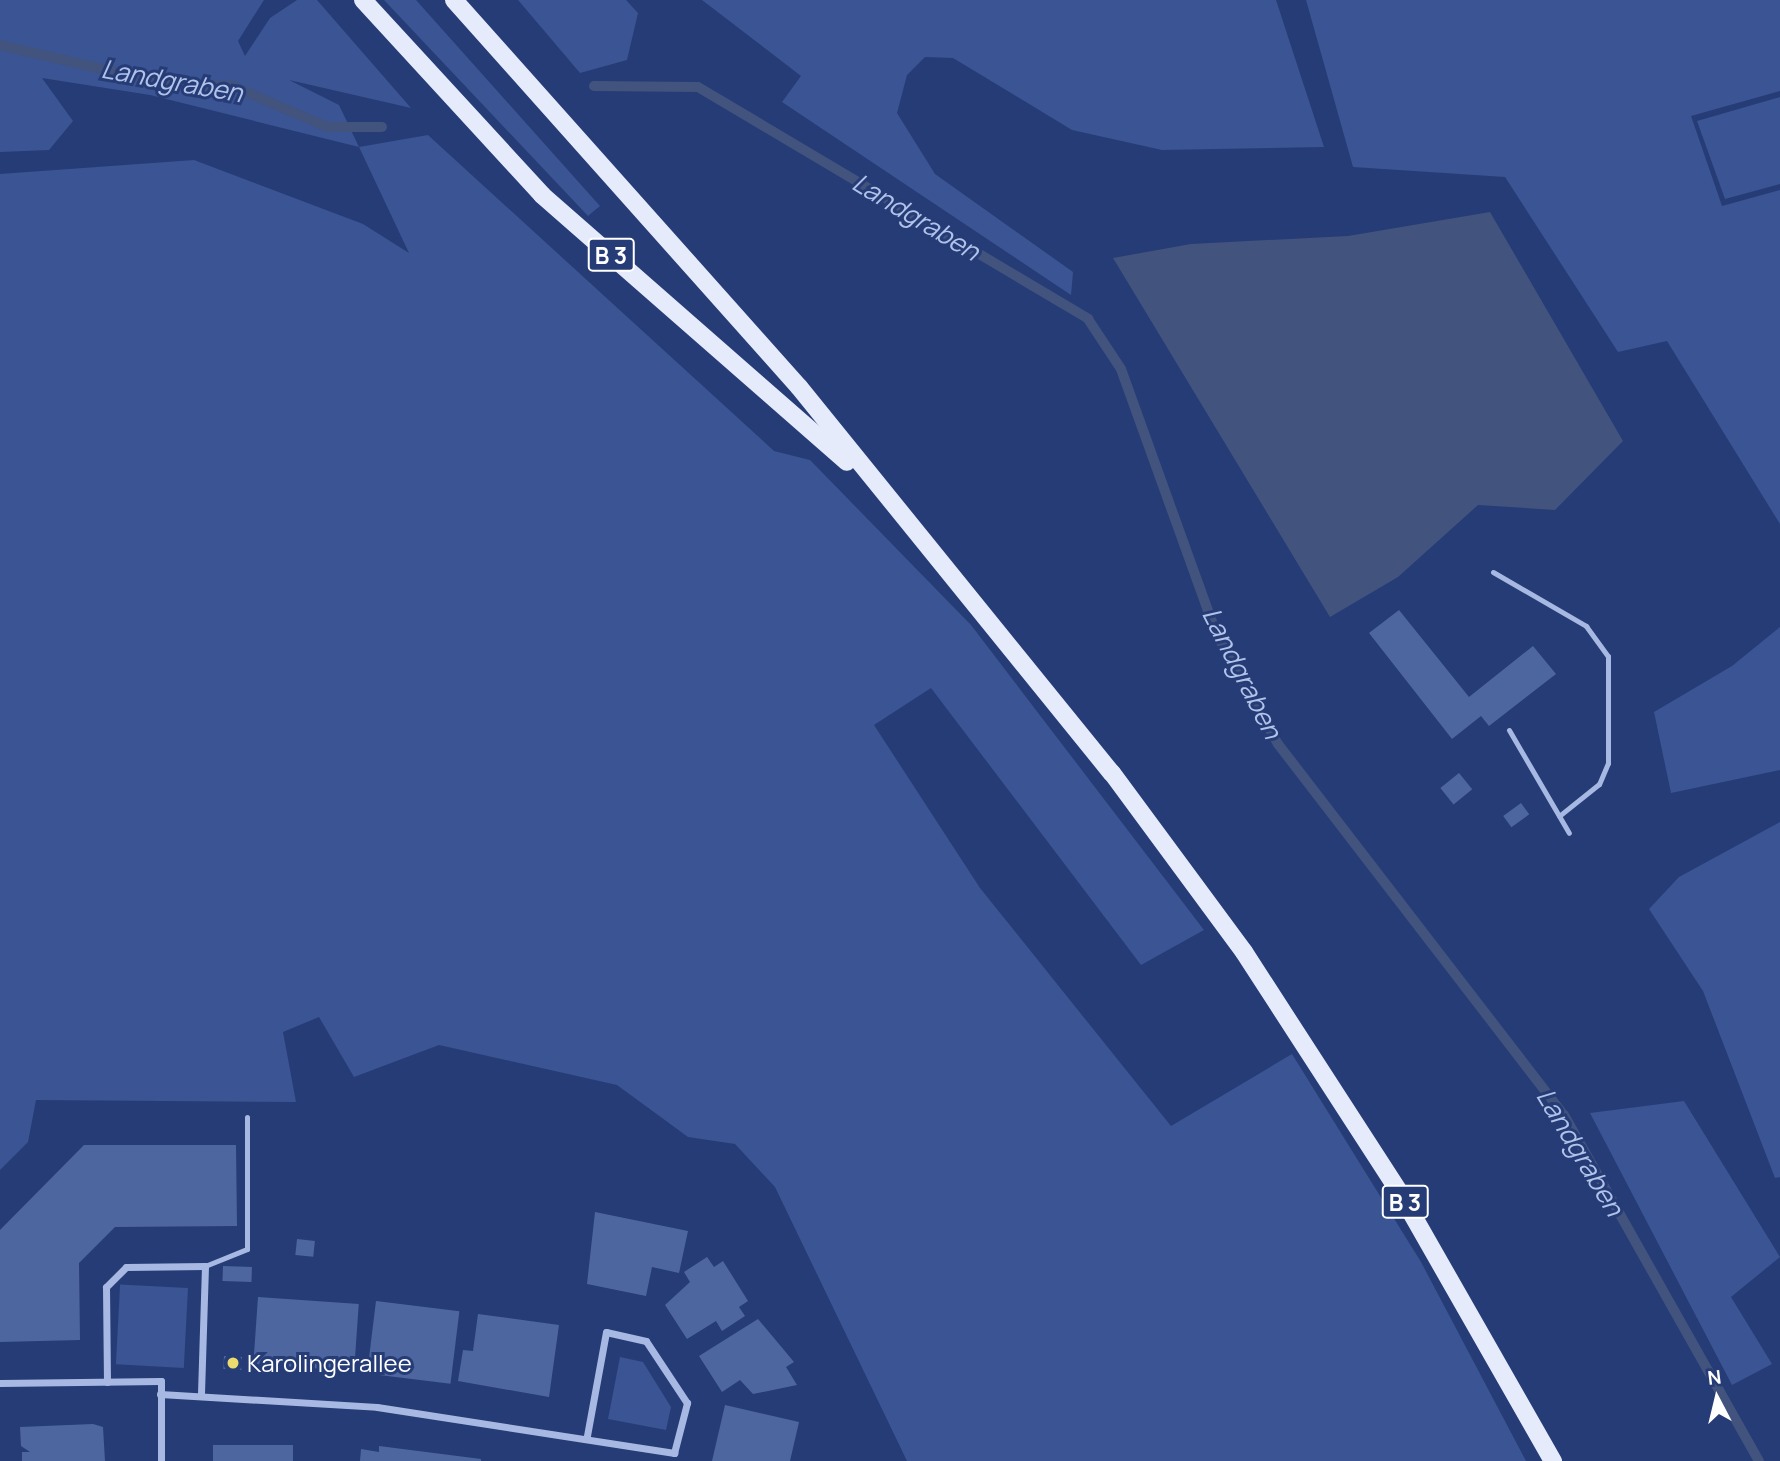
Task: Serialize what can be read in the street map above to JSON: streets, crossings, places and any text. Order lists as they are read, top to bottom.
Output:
{
  "streets": {
    "main road": ["B 3"]
  },
  "water": ["Landgraben"],
  "places": ["Karolingerallee"],
  "north": "top"
}
